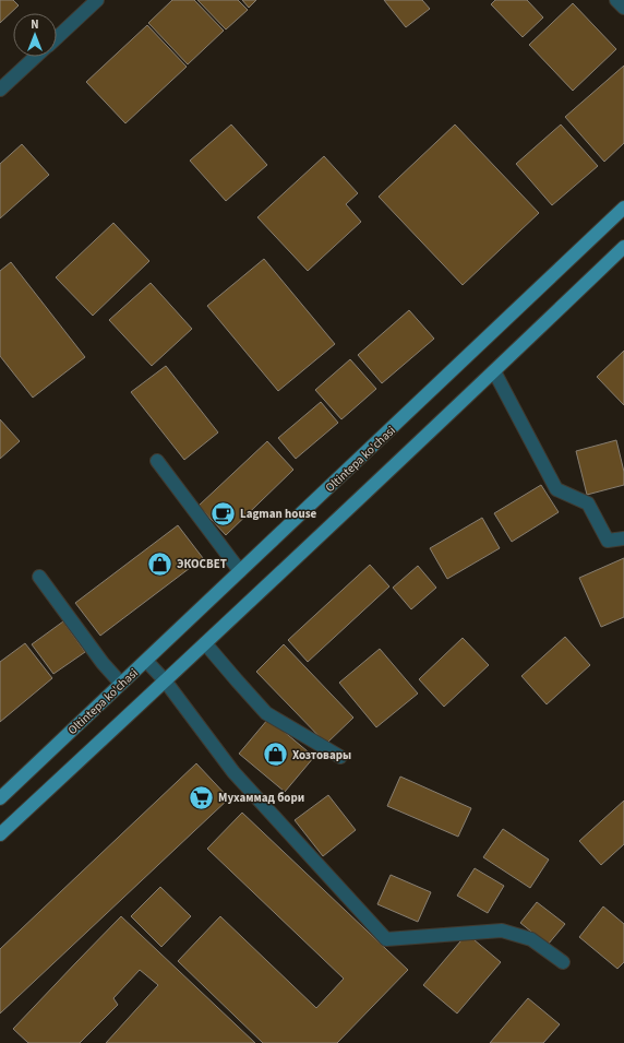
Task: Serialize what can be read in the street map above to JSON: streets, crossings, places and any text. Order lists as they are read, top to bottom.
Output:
{
  "streets": {
    "main road": ["Oltintepa ko'chasi"]
  },
  "places": {
    "cafe": ["Lagman house"],
    "shop": ["ЭКОСВЕТ", "Хозтовары"],
    "supermarket": ["Мухаммад бори"]
  },
  "north": "top"
}
